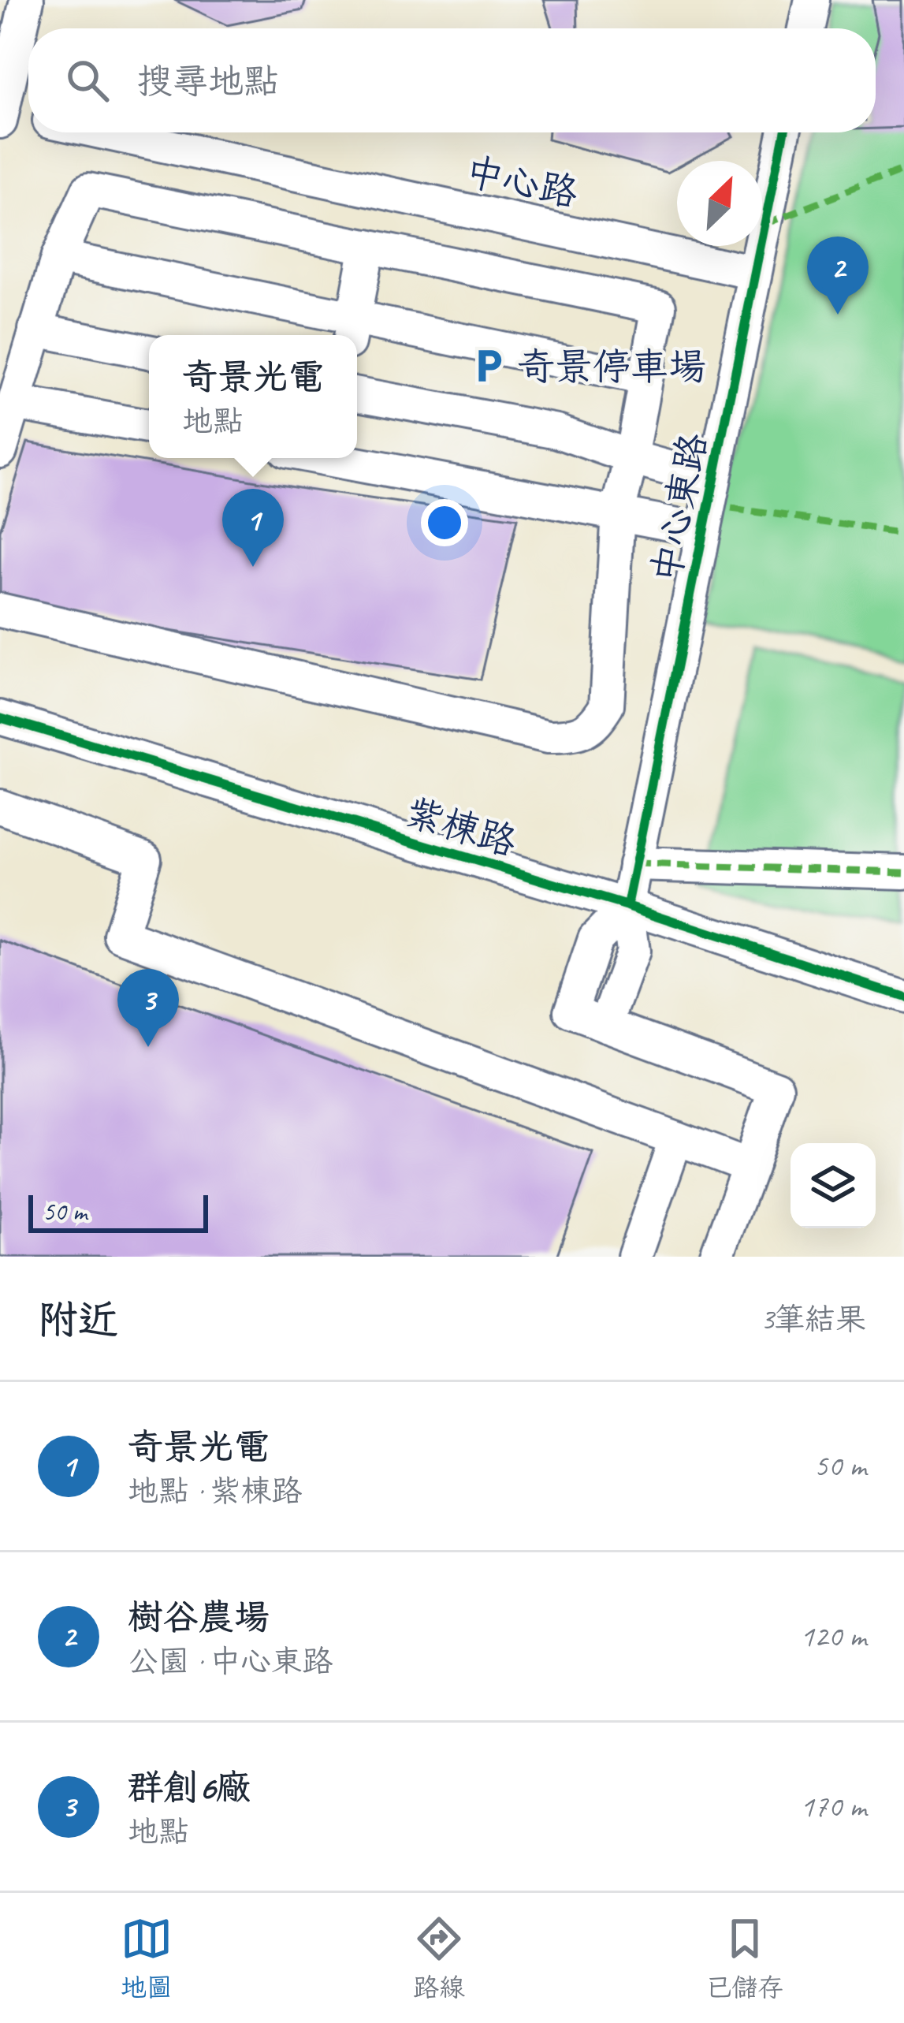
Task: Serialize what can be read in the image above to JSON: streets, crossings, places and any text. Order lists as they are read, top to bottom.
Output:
{
  "streets": {
    "street": ["中心路", "中心東路", "紫棟路"]
  },
  "crossings": [
    ["中心路", "中心東路"],
    ["中心東路", "紫棟路"]
  ],
  "places": {
    "parking": ["奇景停車場"]
  },
  "scale_bar": "50 m",
  "north": "top right",
  "page": {
    "search": "搜尋地點",
    "pins": ["2", "1", "3"],
    "popup": ["奇景光電", "地點"],
    "scale": "50 m",
    "heading": ["附近", "3筆結果"],
    "list": [
      {
        "mark": "1",
        "name": "奇景光電",
        "note": "地點 · 紫棟路",
        "value": "50 m"
      },
      {
        "mark": "2",
        "name": "樹谷農場",
        "note": "公園 · 中心東路",
        "value": "120 m"
      },
      {
        "mark": "3",
        "name": "群創6廠",
        "note": "地點",
        "value": "170 m"
      }
    ],
    "nav": ["地圖", "路線", "已儲存"]
  }
}
